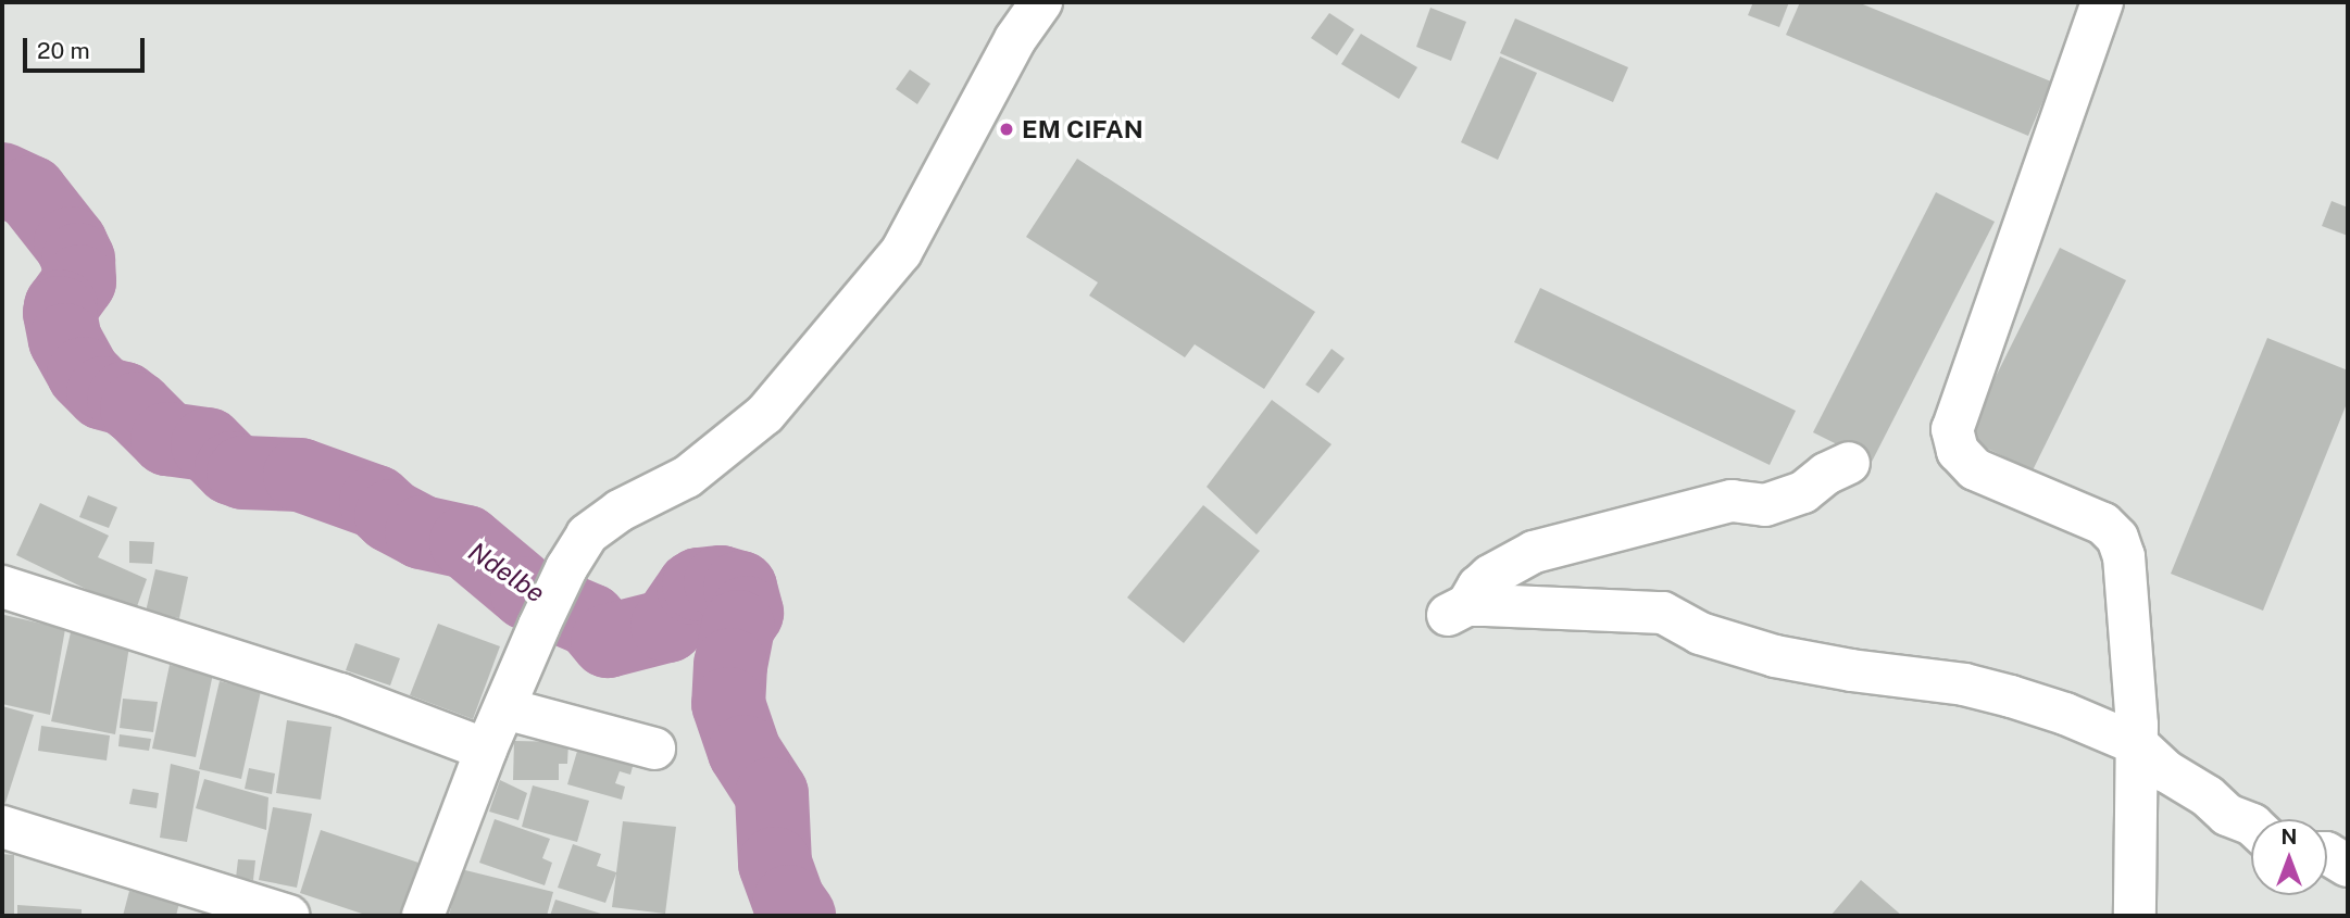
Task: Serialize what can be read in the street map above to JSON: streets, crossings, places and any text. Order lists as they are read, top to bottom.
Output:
{
  "water": ["Ndelbe"],
  "places": ["EM CIFAN"],
  "scale_bar": "20 m",
  "north": "top"
}
